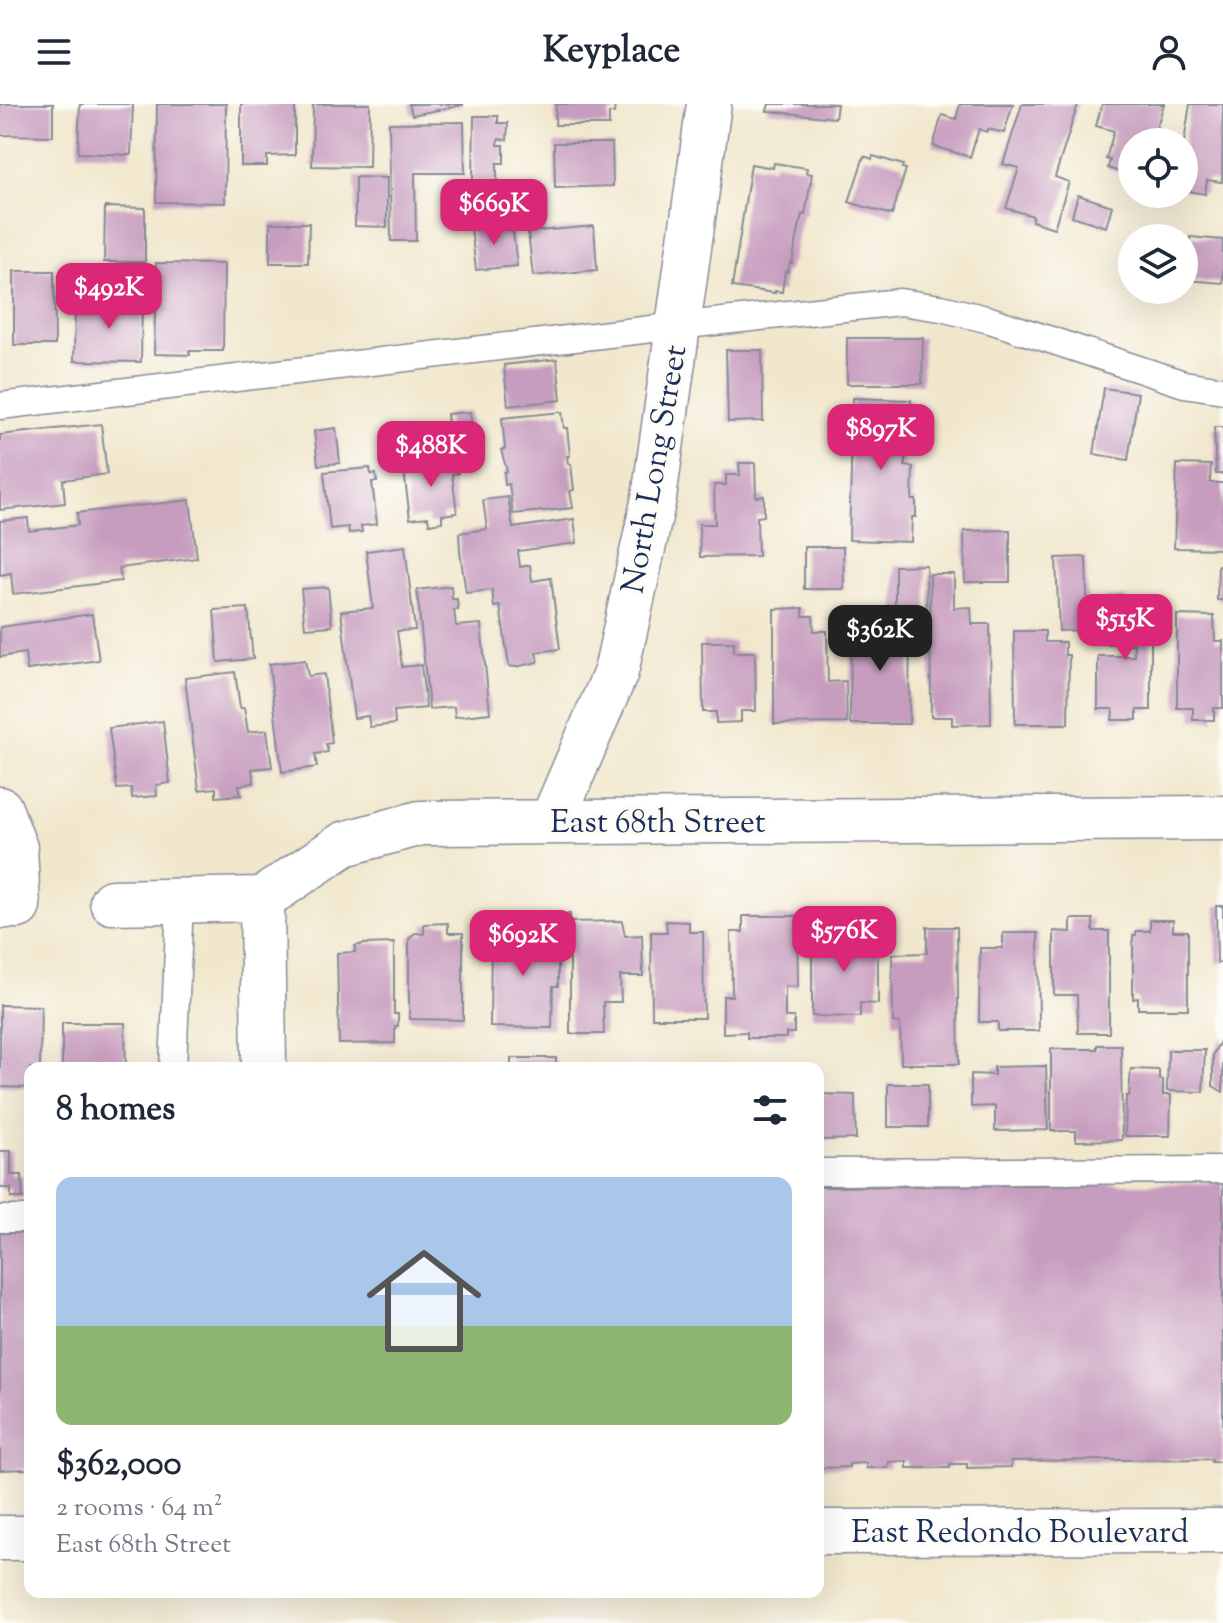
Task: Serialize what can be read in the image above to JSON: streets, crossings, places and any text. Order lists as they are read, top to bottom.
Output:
{
  "streets": {
    "street": ["North Long Street", "East 68th Street", "East Redondo Boulevard"]
  },
  "crossings": [
    ["North Long Street", "East 68th Street"]
  ],
  "page": {
    "header": "Keyplace",
    "price": [
      "$669K",
      "$492K",
      "$897K",
      "$488K",
      "$515K",
      "$362K",
      "$576K",
      "$692K"
    ],
    "heading": "8 homes",
    "list": [
      {
        "name": "$362,000",
        "note": "2 rooms · 64 m² · East 68th Street"
      }
    ]
  }
}
